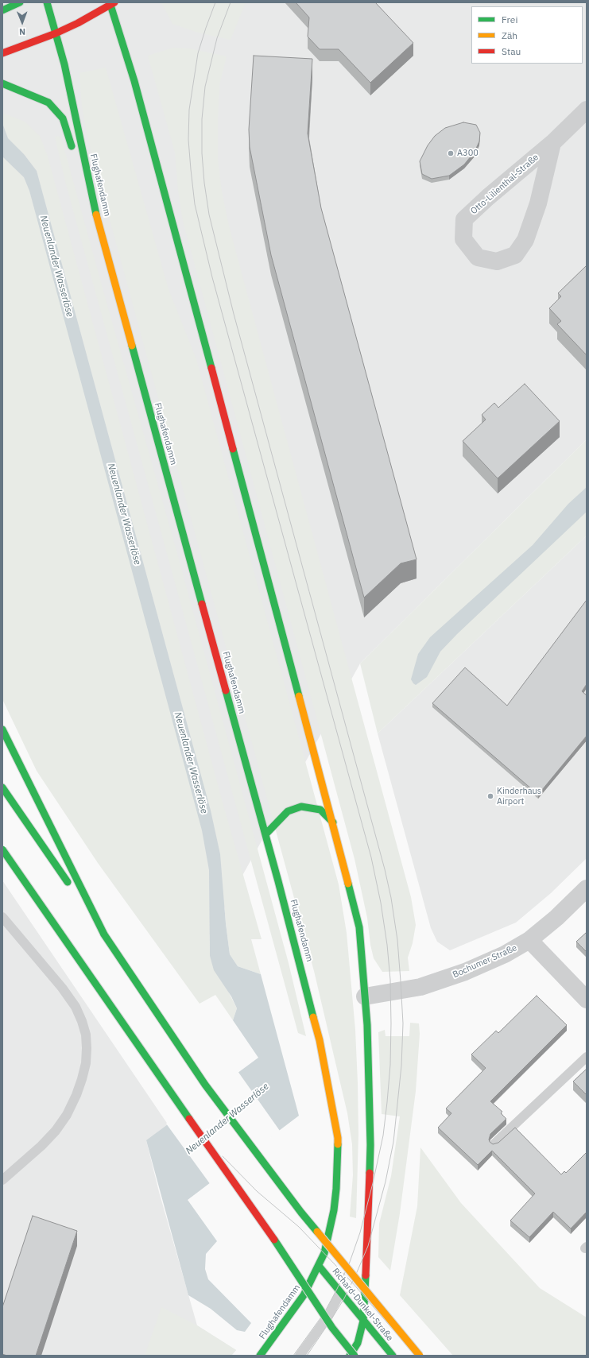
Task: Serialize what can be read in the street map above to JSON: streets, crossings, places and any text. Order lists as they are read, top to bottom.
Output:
{
  "streets": {
    "main road": ["Flughafendamm", "Richard-Dunkel-Straße"],
    "street": ["Otto-Lilienthal-Straße", "Bochumer Straße"]
  },
  "crossings": [
    ["Flughafendamm", "Richard-Dunkel-Straße"]
  ],
  "water": ["Neuenlander Wasserlöse"],
  "places": ["A300", "Kinderhaus Airport"],
  "legend": ["Frei", "Zäh", "Stau"],
  "north": "bottom"
}
